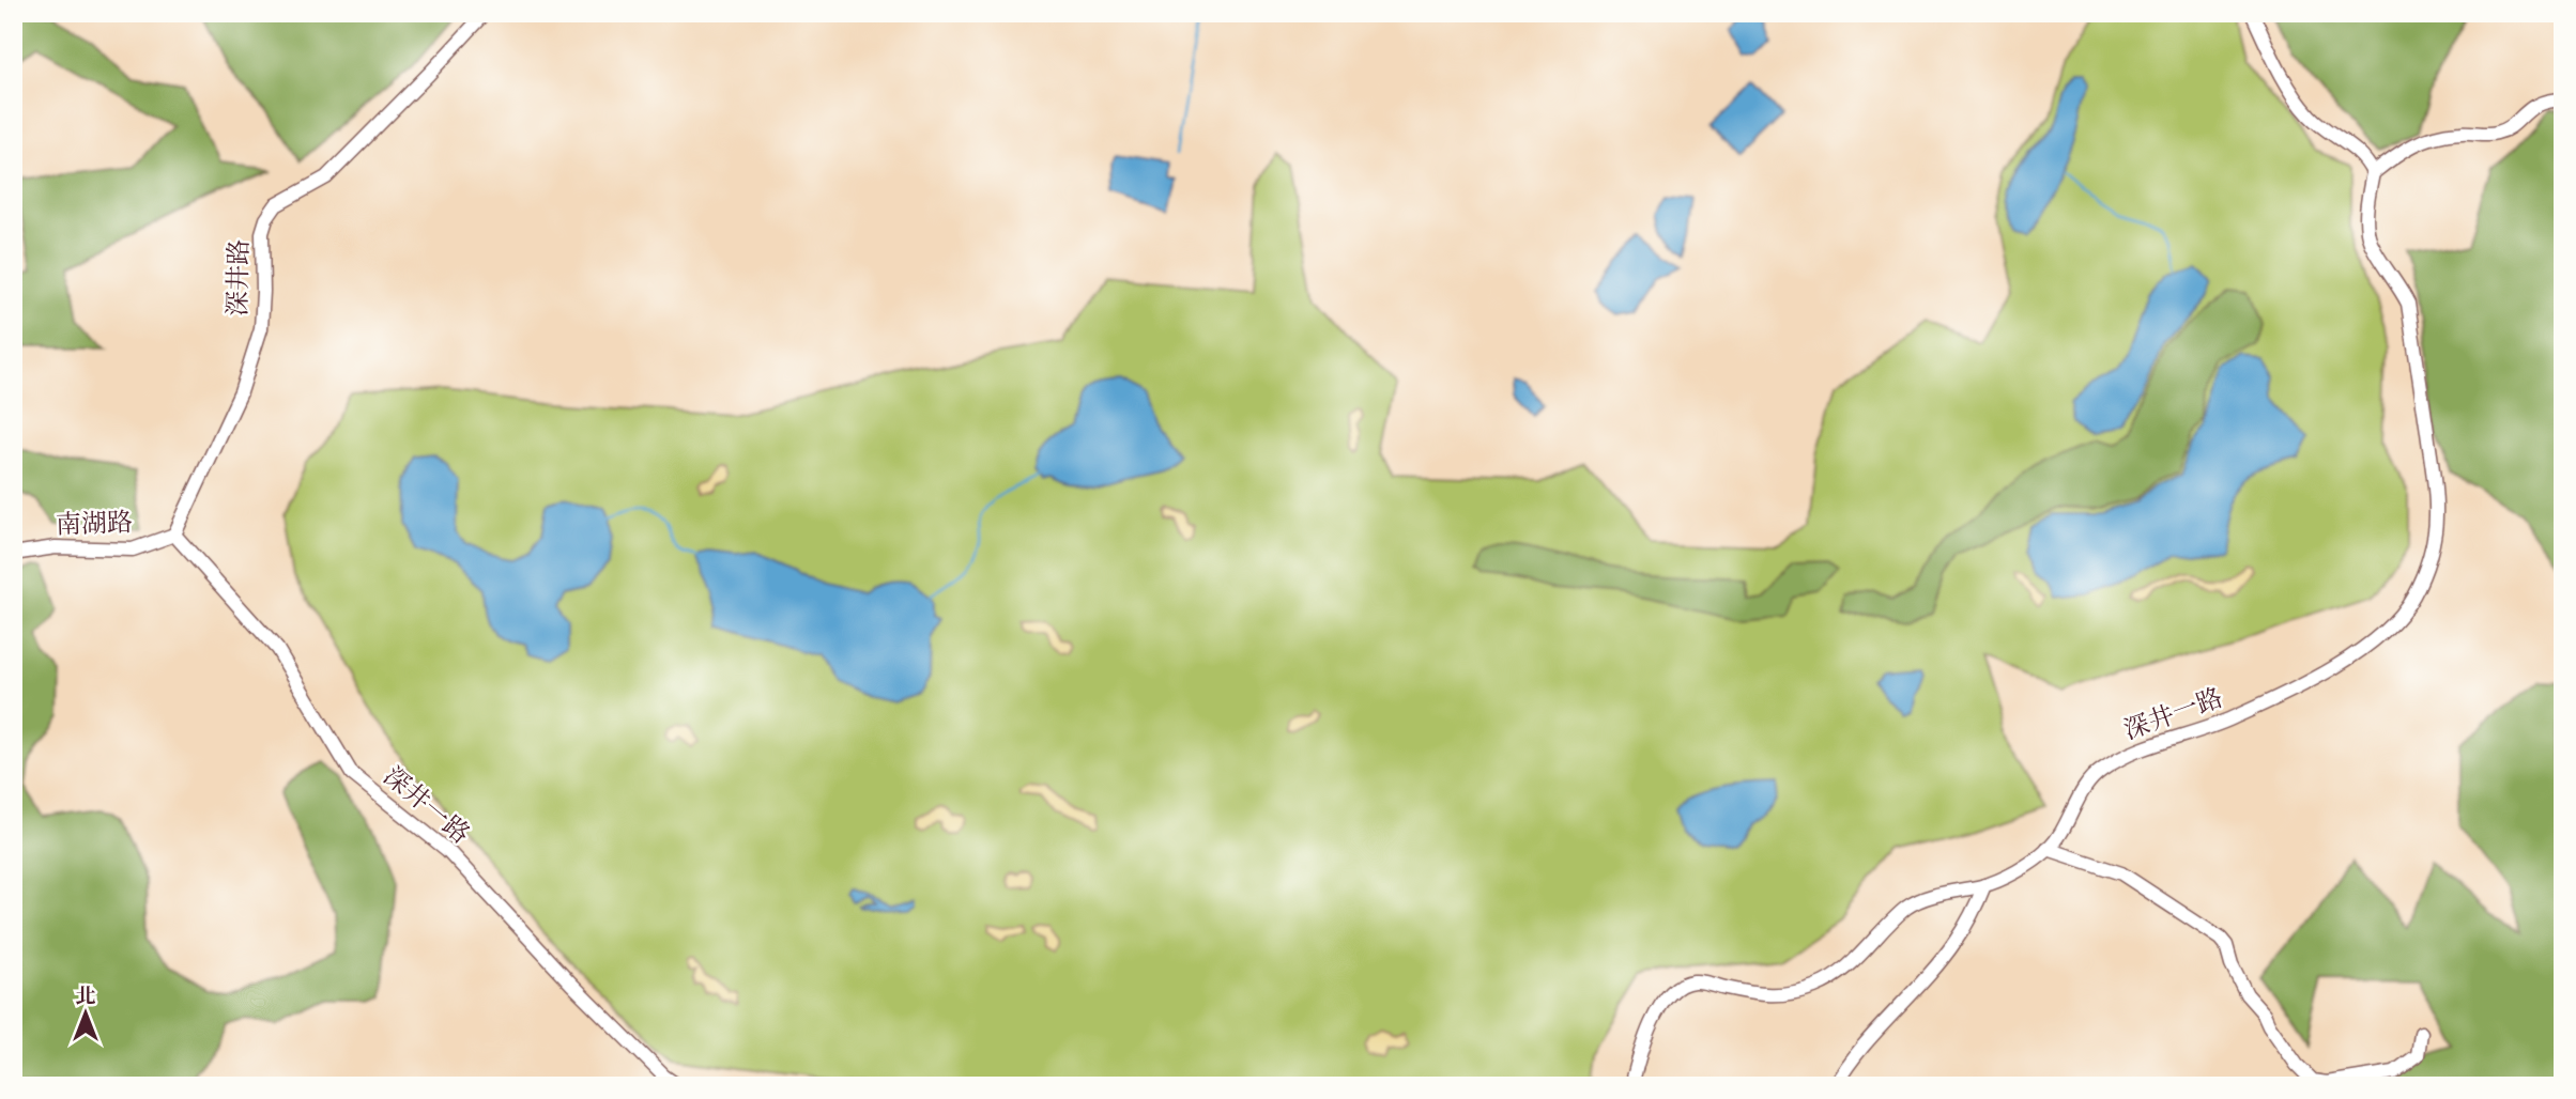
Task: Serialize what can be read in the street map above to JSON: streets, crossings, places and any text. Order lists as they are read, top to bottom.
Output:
{
  "streets": {
    "street": ["深井路", "南湖路", "深井一路"]
  },
  "crossings": [
    ["深井路", "南湖路"],
    ["深井路", "深井一路"],
    ["南湖路", "深井一路"]
  ],
  "north": "top"
}
